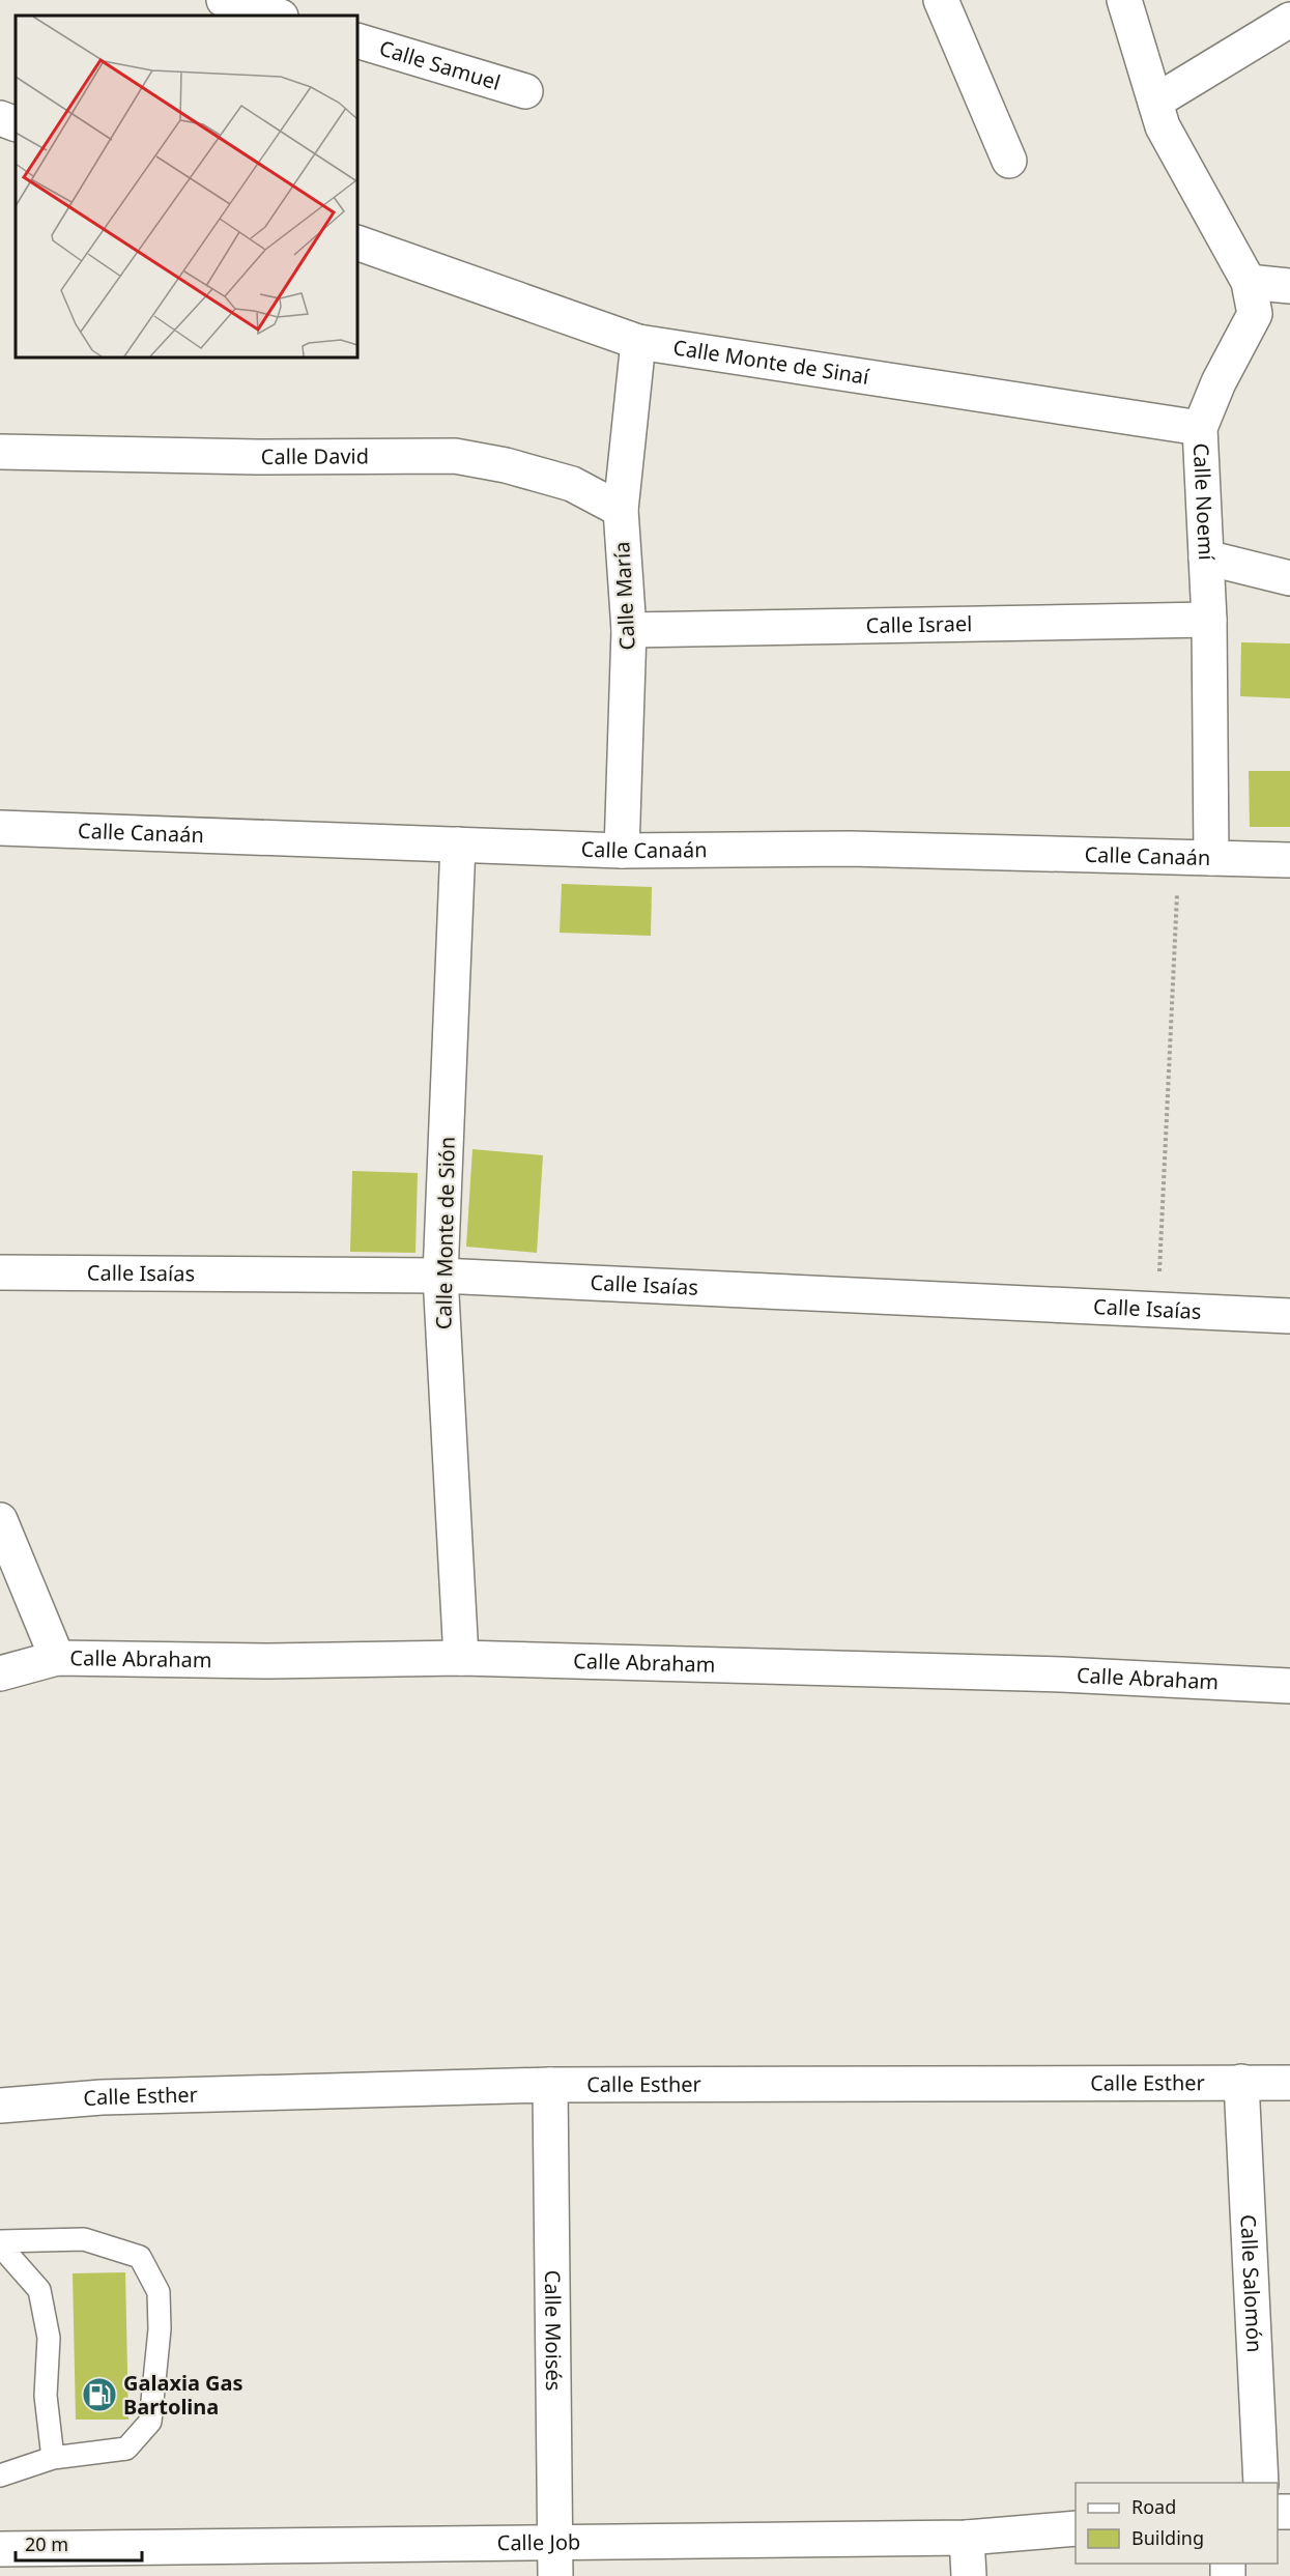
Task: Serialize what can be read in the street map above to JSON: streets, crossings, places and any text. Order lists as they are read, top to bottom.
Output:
{
  "streets": {
    "street": [
      "Calle Samuel",
      "Calle Monte de Sinaí",
      "Calle David",
      "Calle Noemí",
      "Calle María",
      "Calle Israel",
      "Calle Canaán",
      "Calle Monte de Sión",
      "Calle Isaías",
      "Calle Abraham",
      "Calle Esther",
      "Calle Salomón",
      "Calle Moisés",
      "Calle Job"
    ]
  },
  "crossings": [
    ["Calle Monte de Sinaí", "Calle Noemí"],
    ["Calle Monte de Sinaí", "Calle María"],
    ["Calle David", "Calle María"],
    ["Calle Noemí", "Calle Israel"],
    ["Calle Noemí", "Calle Canaán"],
    ["Calle María", "Calle Israel"],
    ["Calle María", "Calle Canaán"],
    ["Calle Canaán", "Calle Monte de Sión"],
    ["Calle Monte de Sión", "Calle Isaías"],
    ["Calle Monte de Sión", "Calle Abraham"],
    ["Calle Esther", "Calle Salomón"],
    ["Calle Esther", "Calle Moisés"],
    ["Calle Moisés", "Calle Job"]
  ],
  "places": {
    "fuel station": ["Galaxia Gas Bartolina"]
  },
  "legend": ["Road", "Building"],
  "scale_bar": "20 m"
}
